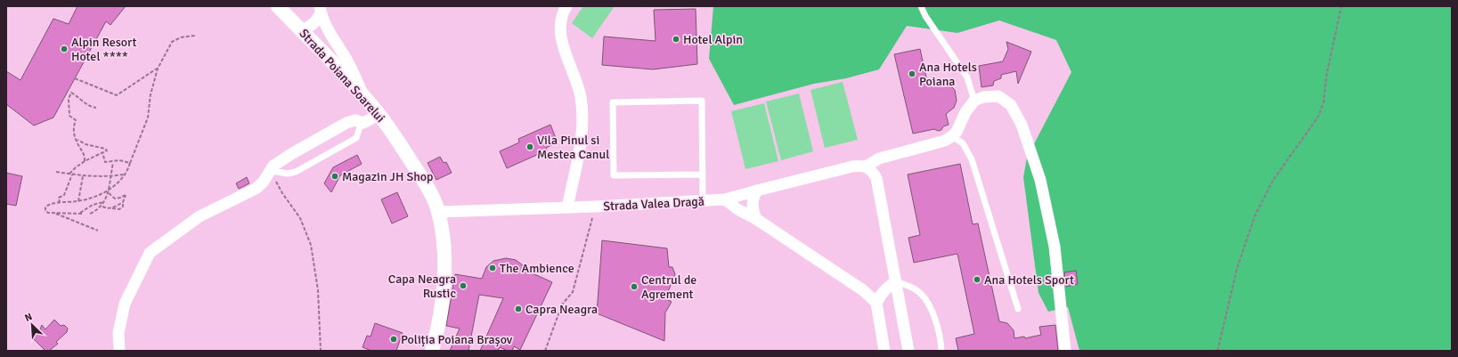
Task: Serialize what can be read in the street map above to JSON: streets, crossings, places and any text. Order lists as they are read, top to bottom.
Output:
{
  "streets": {
    "street": ["Strada Poiana Soarelui", "Strada Valea Dragă"]
  },
  "crossings": [
    ["Strada Poiana Soarelui", "Strada Valea Dragă"]
  ],
  "places": [
    "Hotel Alpin",
    "Alpin Resort Hotel ****",
    "Ana Hotels Poiana",
    "Vila Pinul si Mestea Canul",
    "Magazin JH Shop",
    "The Ambience",
    "Ana Hotels Sport",
    "Capa Neagra Rustic",
    "Centrul de Agrement",
    "Capra Neagra",
    "Poliția Poiana Brașov"
  ],
  "north": "top left"
}
